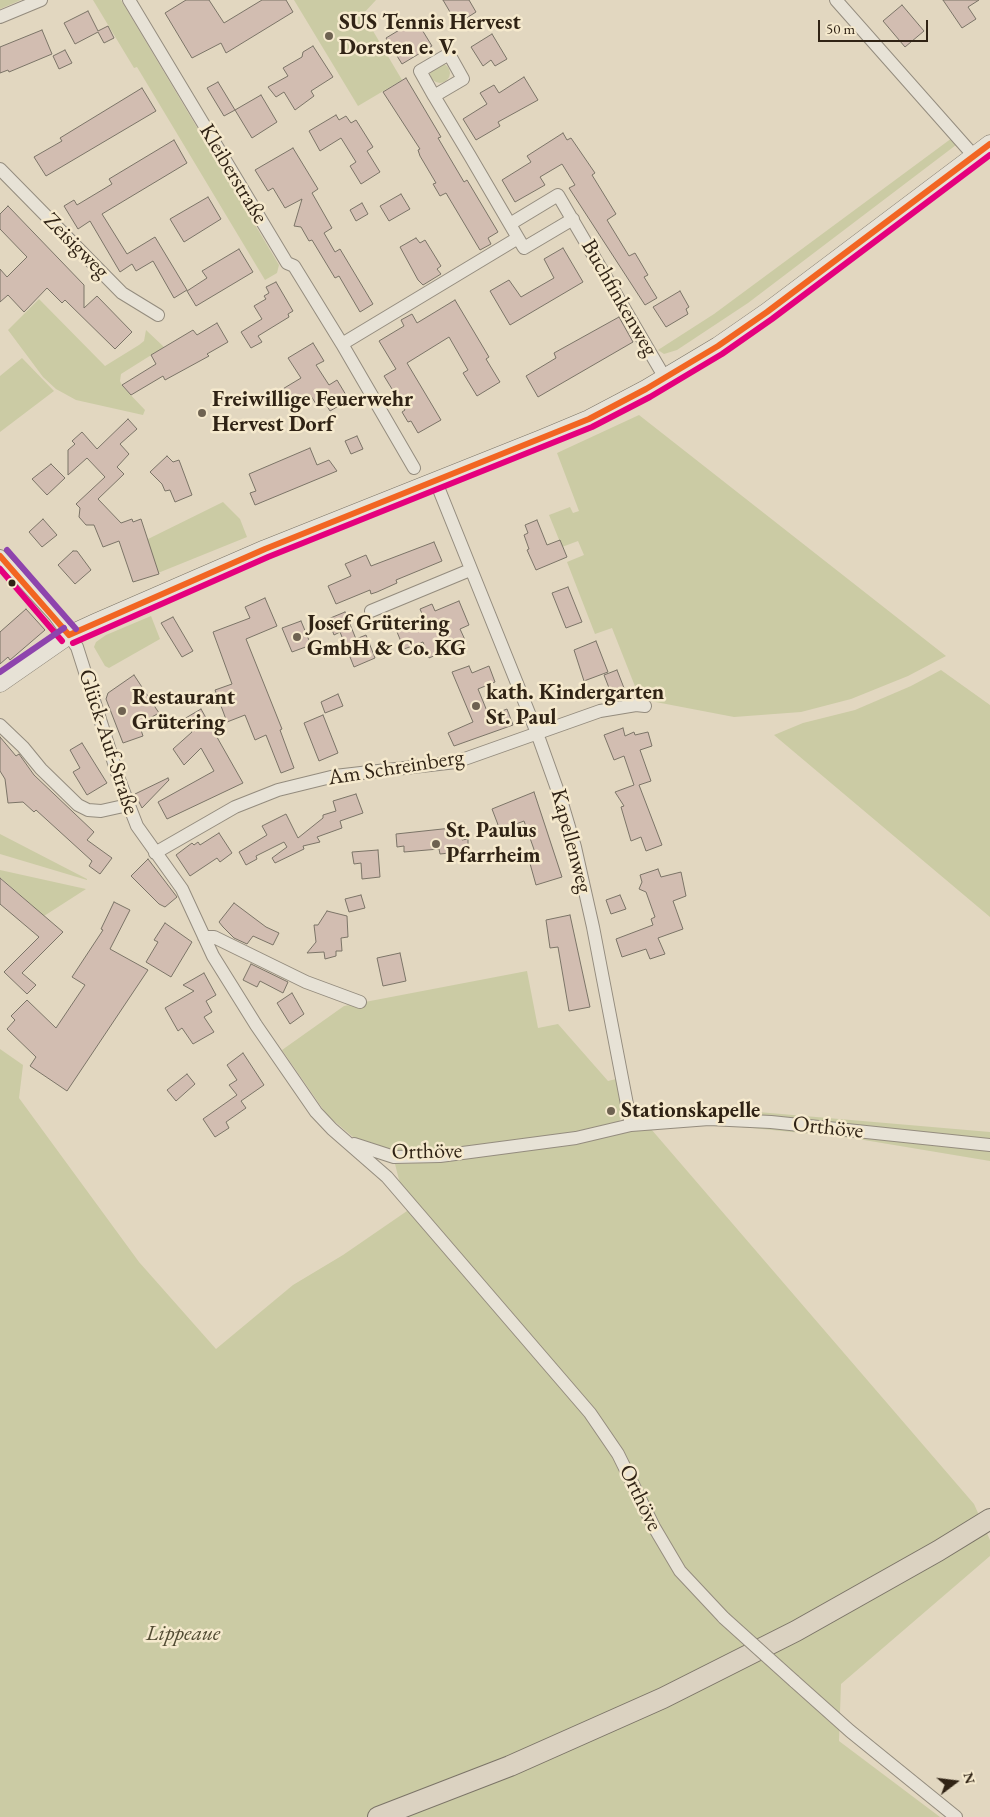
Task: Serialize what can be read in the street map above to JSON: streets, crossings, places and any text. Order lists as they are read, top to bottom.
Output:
{
  "streets": {
    "street": [
      "Kleiberstraße",
      "Zeisigweg",
      "Buchfinkenweg",
      "Glück-Auf-Straße",
      "Am Schreinberg",
      "Kapellenweg",
      "Orthöve"
    ]
  },
  "crossings": [
    ["Glück-Auf-Straße", "Am Schreinberg"],
    ["Glück-Auf-Straße", "Orthöve"],
    ["Am Schreinberg", "Kapellenweg"],
    ["Kapellenweg", "Orthöve"]
  ],
  "parks": ["Lippeaue"],
  "places": [
    "SUS Tennis Hervest Dorsten e. V.",
    "Freiwillige Feuerwehr Hervest Dorf",
    "Josef Grütering GmbH & Co. KG",
    "kath. Kindergarten St. Paul",
    "Restaurant Grütering",
    "St. Paulus Pfarrheim",
    "Stationskapelle"
  ],
  "scale_bar": "50 m",
  "north": "right"
}
